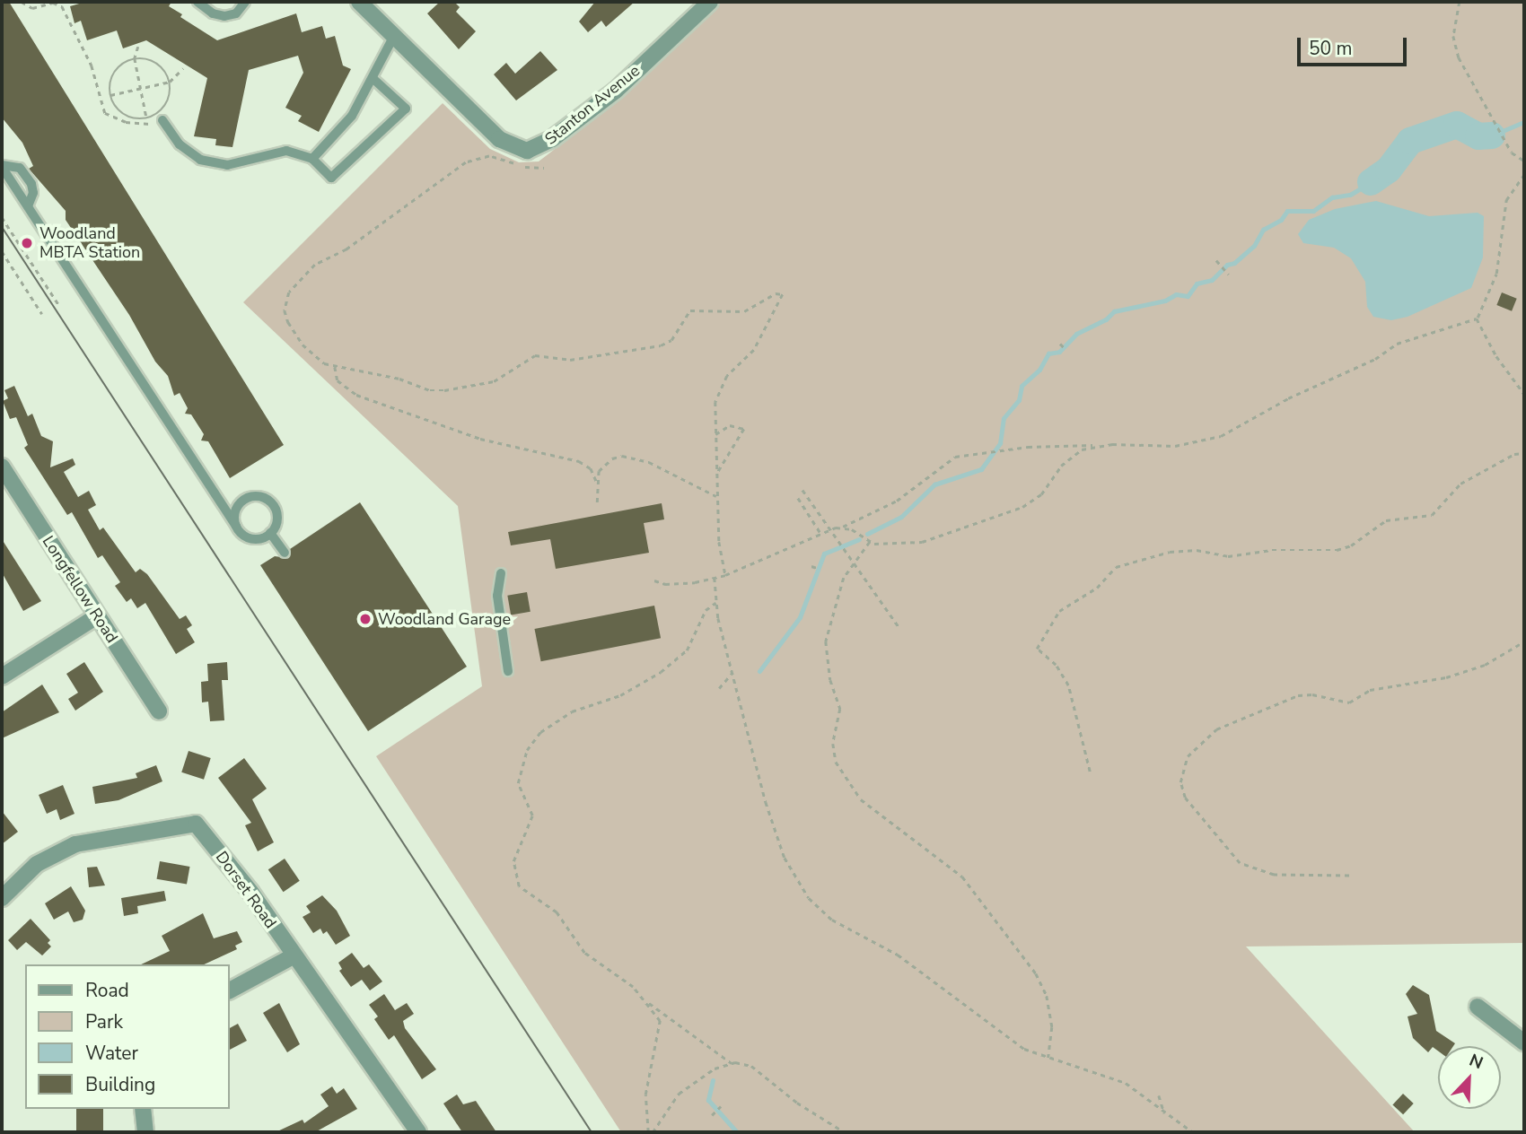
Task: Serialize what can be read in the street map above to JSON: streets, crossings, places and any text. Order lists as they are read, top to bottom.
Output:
{
  "streets": {
    "street": ["Stanton Avenue", "Longfellow Road", "Dorset Road"]
  },
  "places": ["Woodland MBTA Station", "Woodland Garage"],
  "legend": [
    "Road",
    "Park",
    "Water",
    "Building"
  ],
  "scale_bar": "50 m",
  "north": "top right"
}
